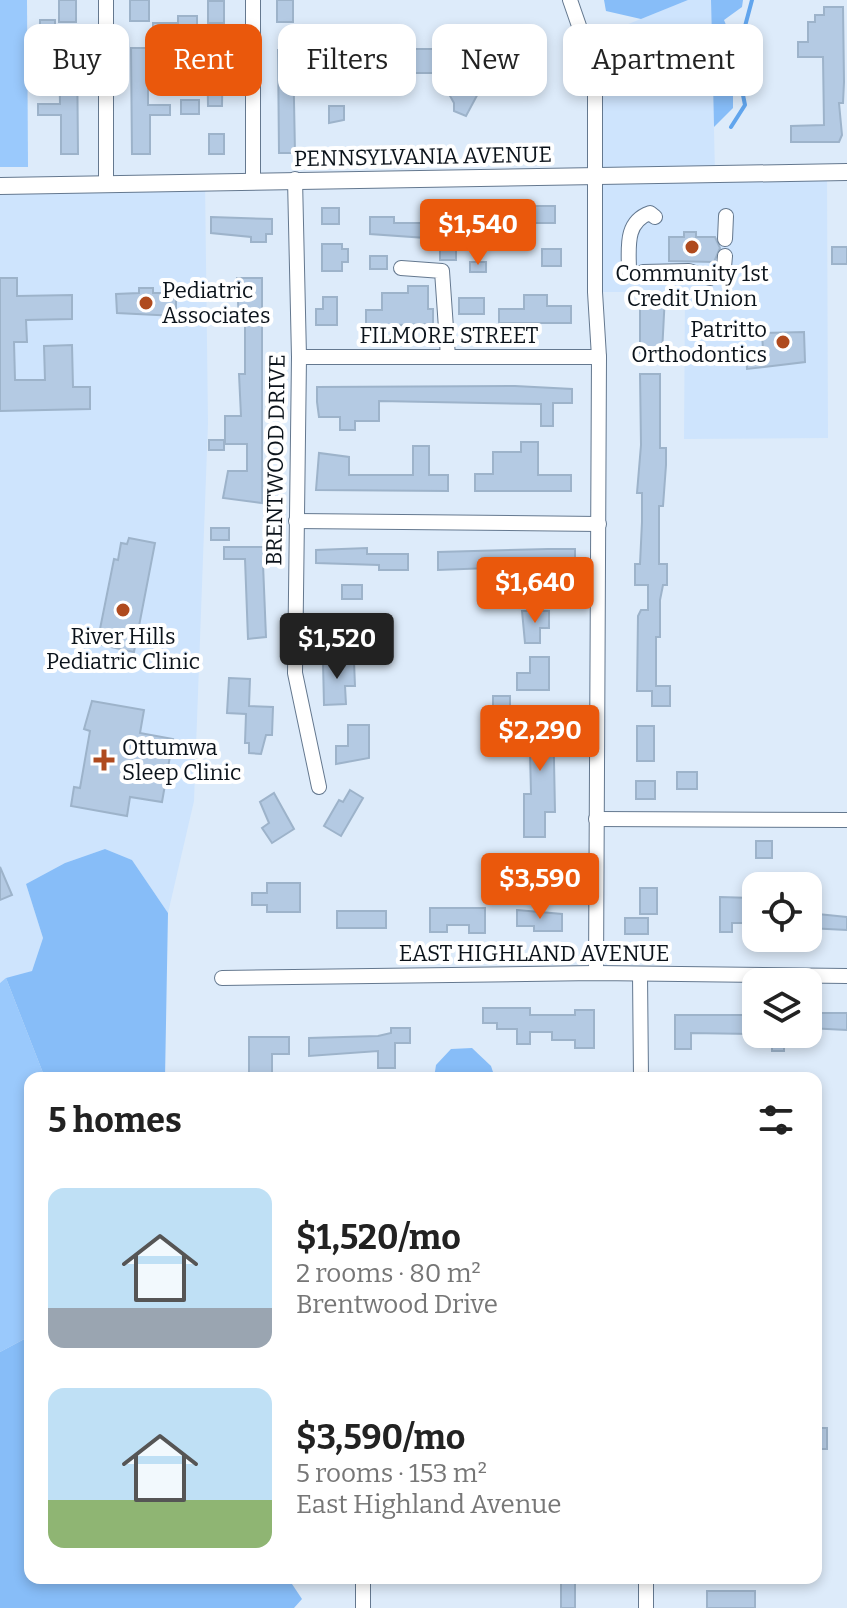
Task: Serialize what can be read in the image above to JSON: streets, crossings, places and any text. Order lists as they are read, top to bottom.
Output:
{
  "streets": {
    "main road": ["PENNSYLVANIA AVENUE"],
    "street": ["FILMORE STREET", "BRENTWOOD DRIVE", "EAST HIGHLAND AVENUE"]
  },
  "crossings": [
    ["PENNSYLVANIA AVENUE", "BRENTWOOD DRIVE"],
    ["FILMORE STREET", "BRENTWOOD DRIVE"]
  ],
  "places": {
    "other": [
      "Community 1st Credit Union",
      "Pediatric Associates",
      "Patritto Orthodontics",
      "River Hills Pediatric Clinic"
    ],
    "health": ["Ottumwa Sleep Clinic"]
  },
  "page": {
    "chip": [
      "Buy",
      "Rent",
      "Filters",
      "New",
      "Apartment"
    ],
    "price": [
      "$1,540",
      "$1,640",
      "$1,520",
      "$2,290",
      "$3,590"
    ],
    "heading": "5 homes",
    "list": [
      {
        "name": "$1,520/mo",
        "note": "2 rooms · 80 m² · Brentwood Drive"
      },
      {
        "name": "$3,590/mo",
        "note": "5 rooms · 153 m² · East Highland Avenue"
      }
    ]
  }
}
